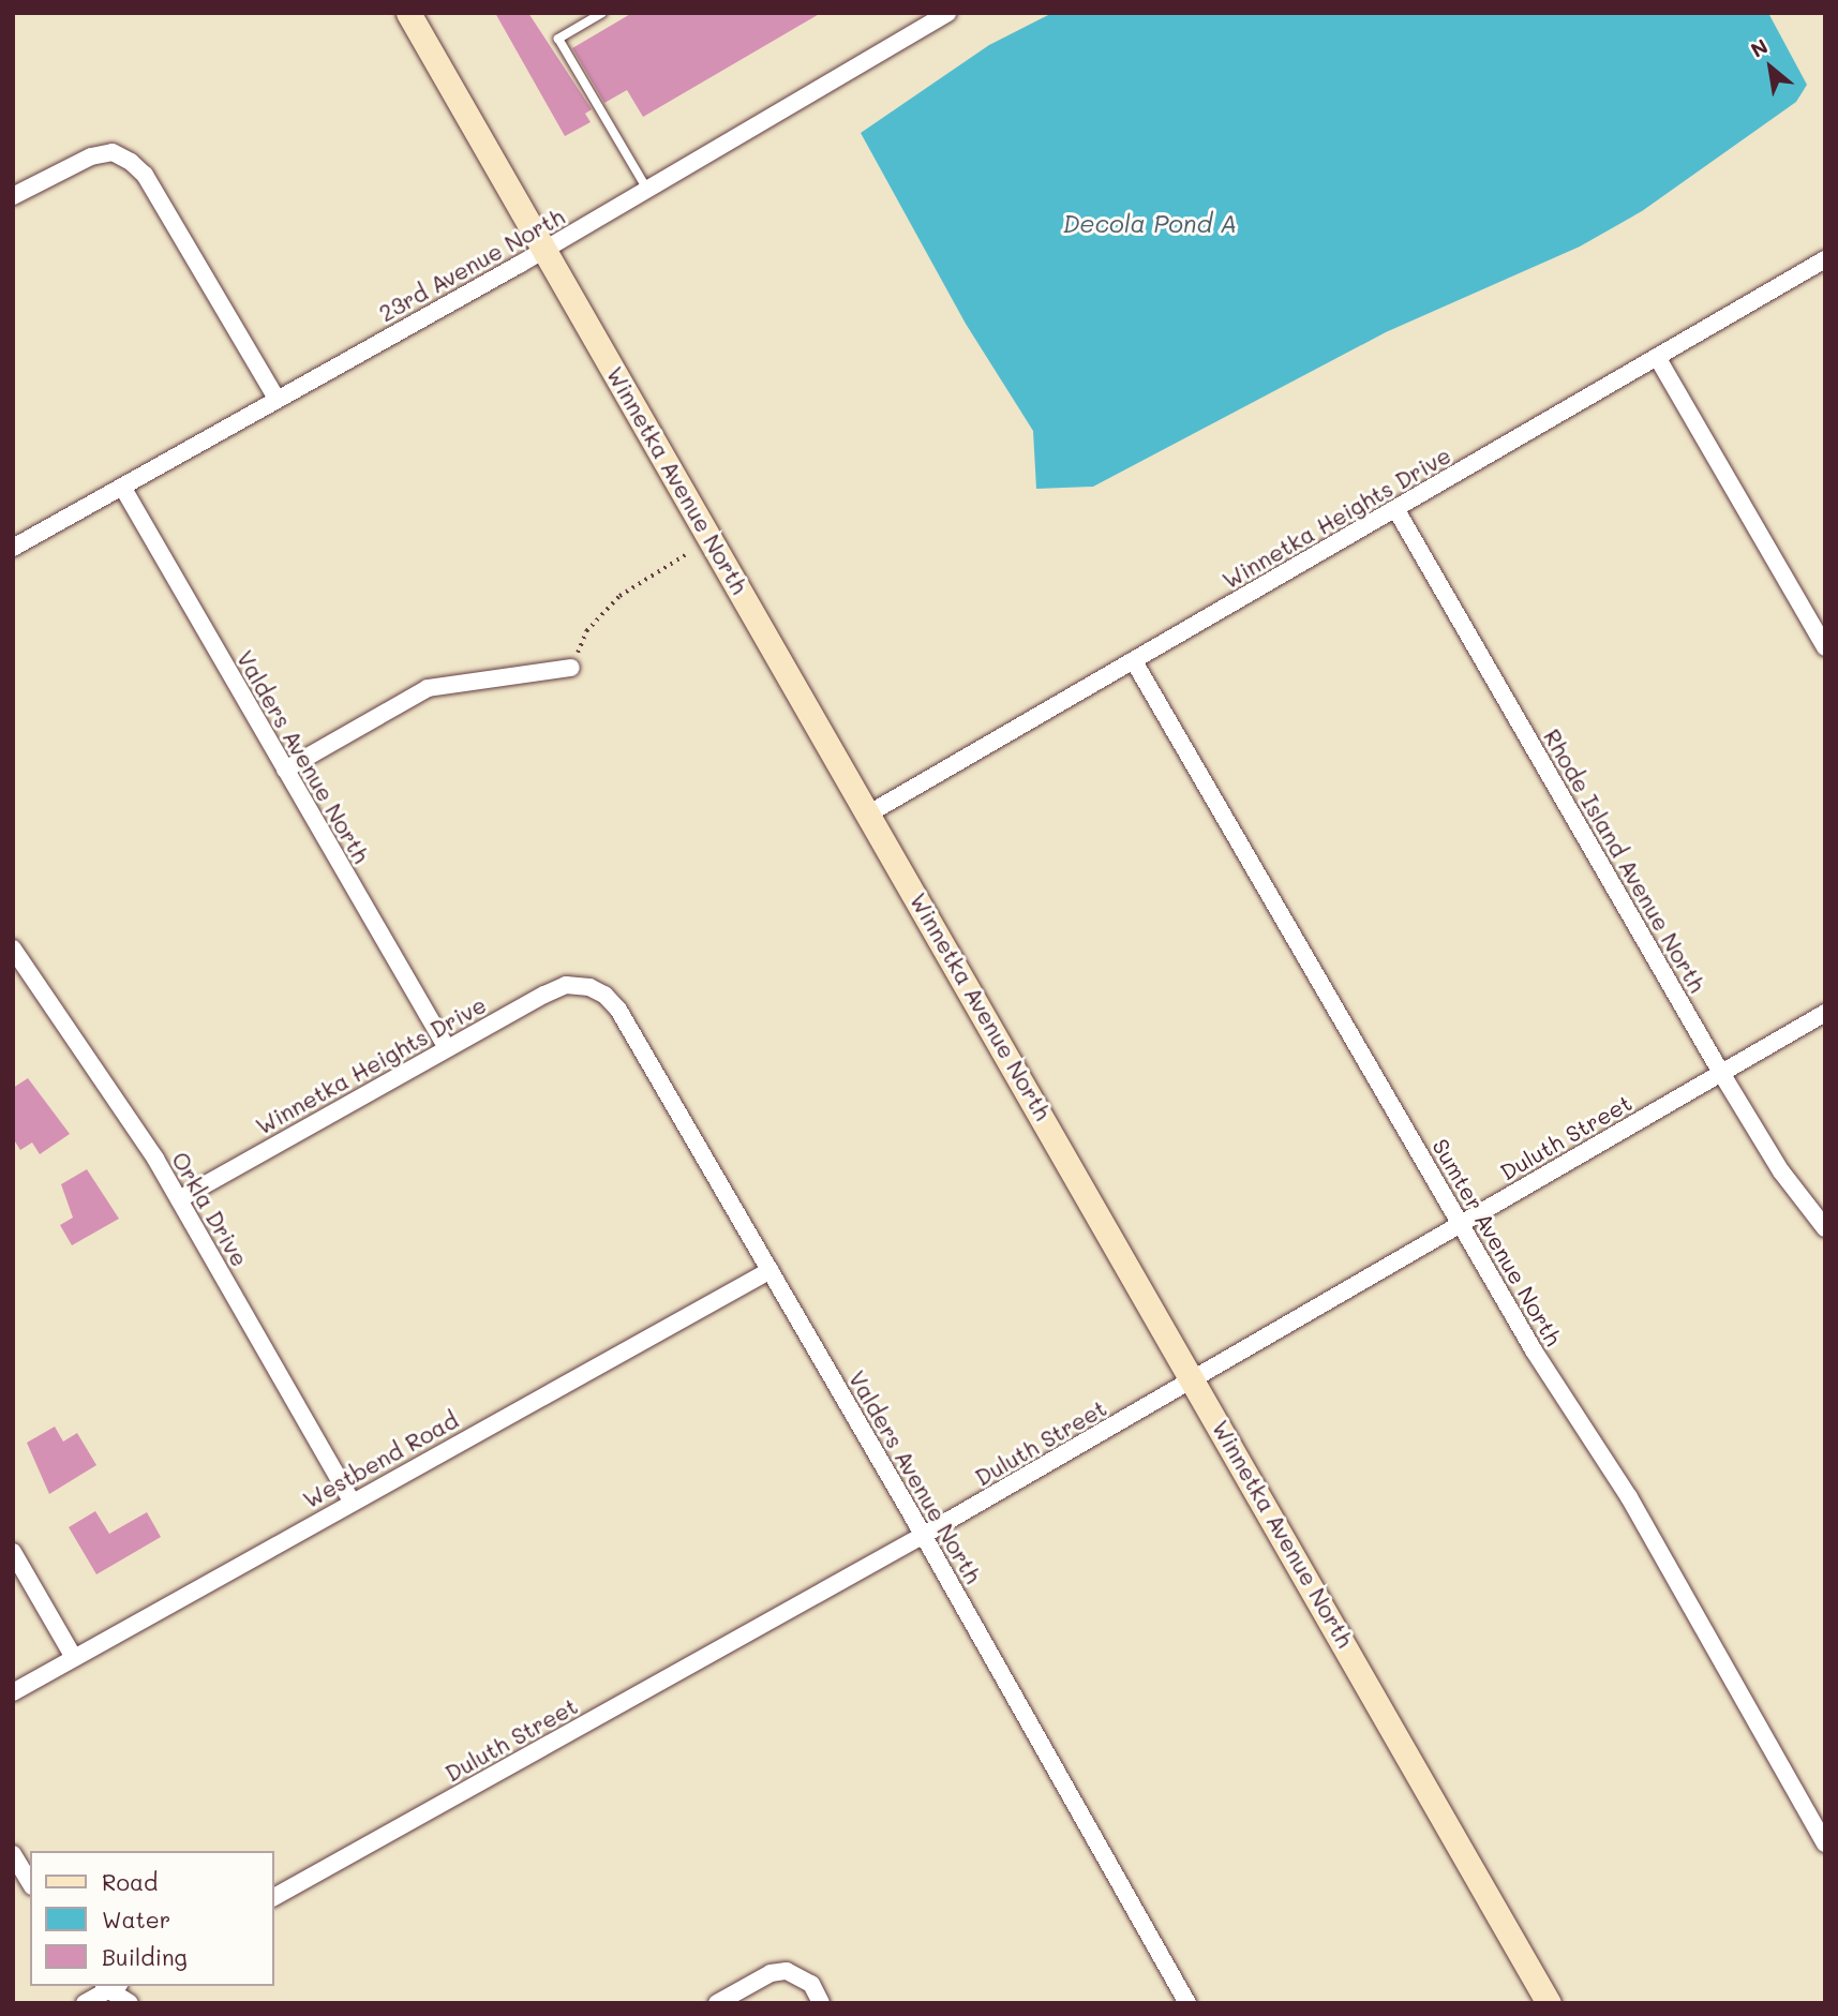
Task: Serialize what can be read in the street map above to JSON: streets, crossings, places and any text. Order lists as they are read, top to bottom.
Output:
{
  "streets": {
    "main road": ["Winnetka Avenue North"],
    "street": [
      "23rd Avenue North",
      "Winnetka Heights Drive",
      "Valders Avenue North",
      "Rhode Island Avenue North",
      "Duluth Street",
      "Orkla Drive",
      "Sumter Avenue North",
      "Westbend Road"
    ]
  },
  "crossings": [
    ["23rd Avenue North", "Winnetka Avenue North"],
    ["23rd Avenue North", "Valders Avenue North"],
    ["Winnetka Avenue North", "Winnetka Heights Drive"],
    ["Winnetka Avenue North", "Duluth Street"],
    ["Winnetka Heights Drive", "Valders Avenue North"],
    ["Winnetka Heights Drive", "Rhode Island Avenue North"],
    ["Winnetka Heights Drive", "Orkla Drive"],
    ["Winnetka Heights Drive", "Sumter Avenue North"],
    ["Valders Avenue North", "Duluth Street"],
    ["Valders Avenue North", "Westbend Road"],
    ["Rhode Island Avenue North", "Duluth Street"],
    ["Duluth Street", "Sumter Avenue North"],
    ["Orkla Drive", "Westbend Road"]
  ],
  "water": ["Decola Pond A"],
  "legend": ["Road", "Water", "Building"],
  "north": "top left"
}
